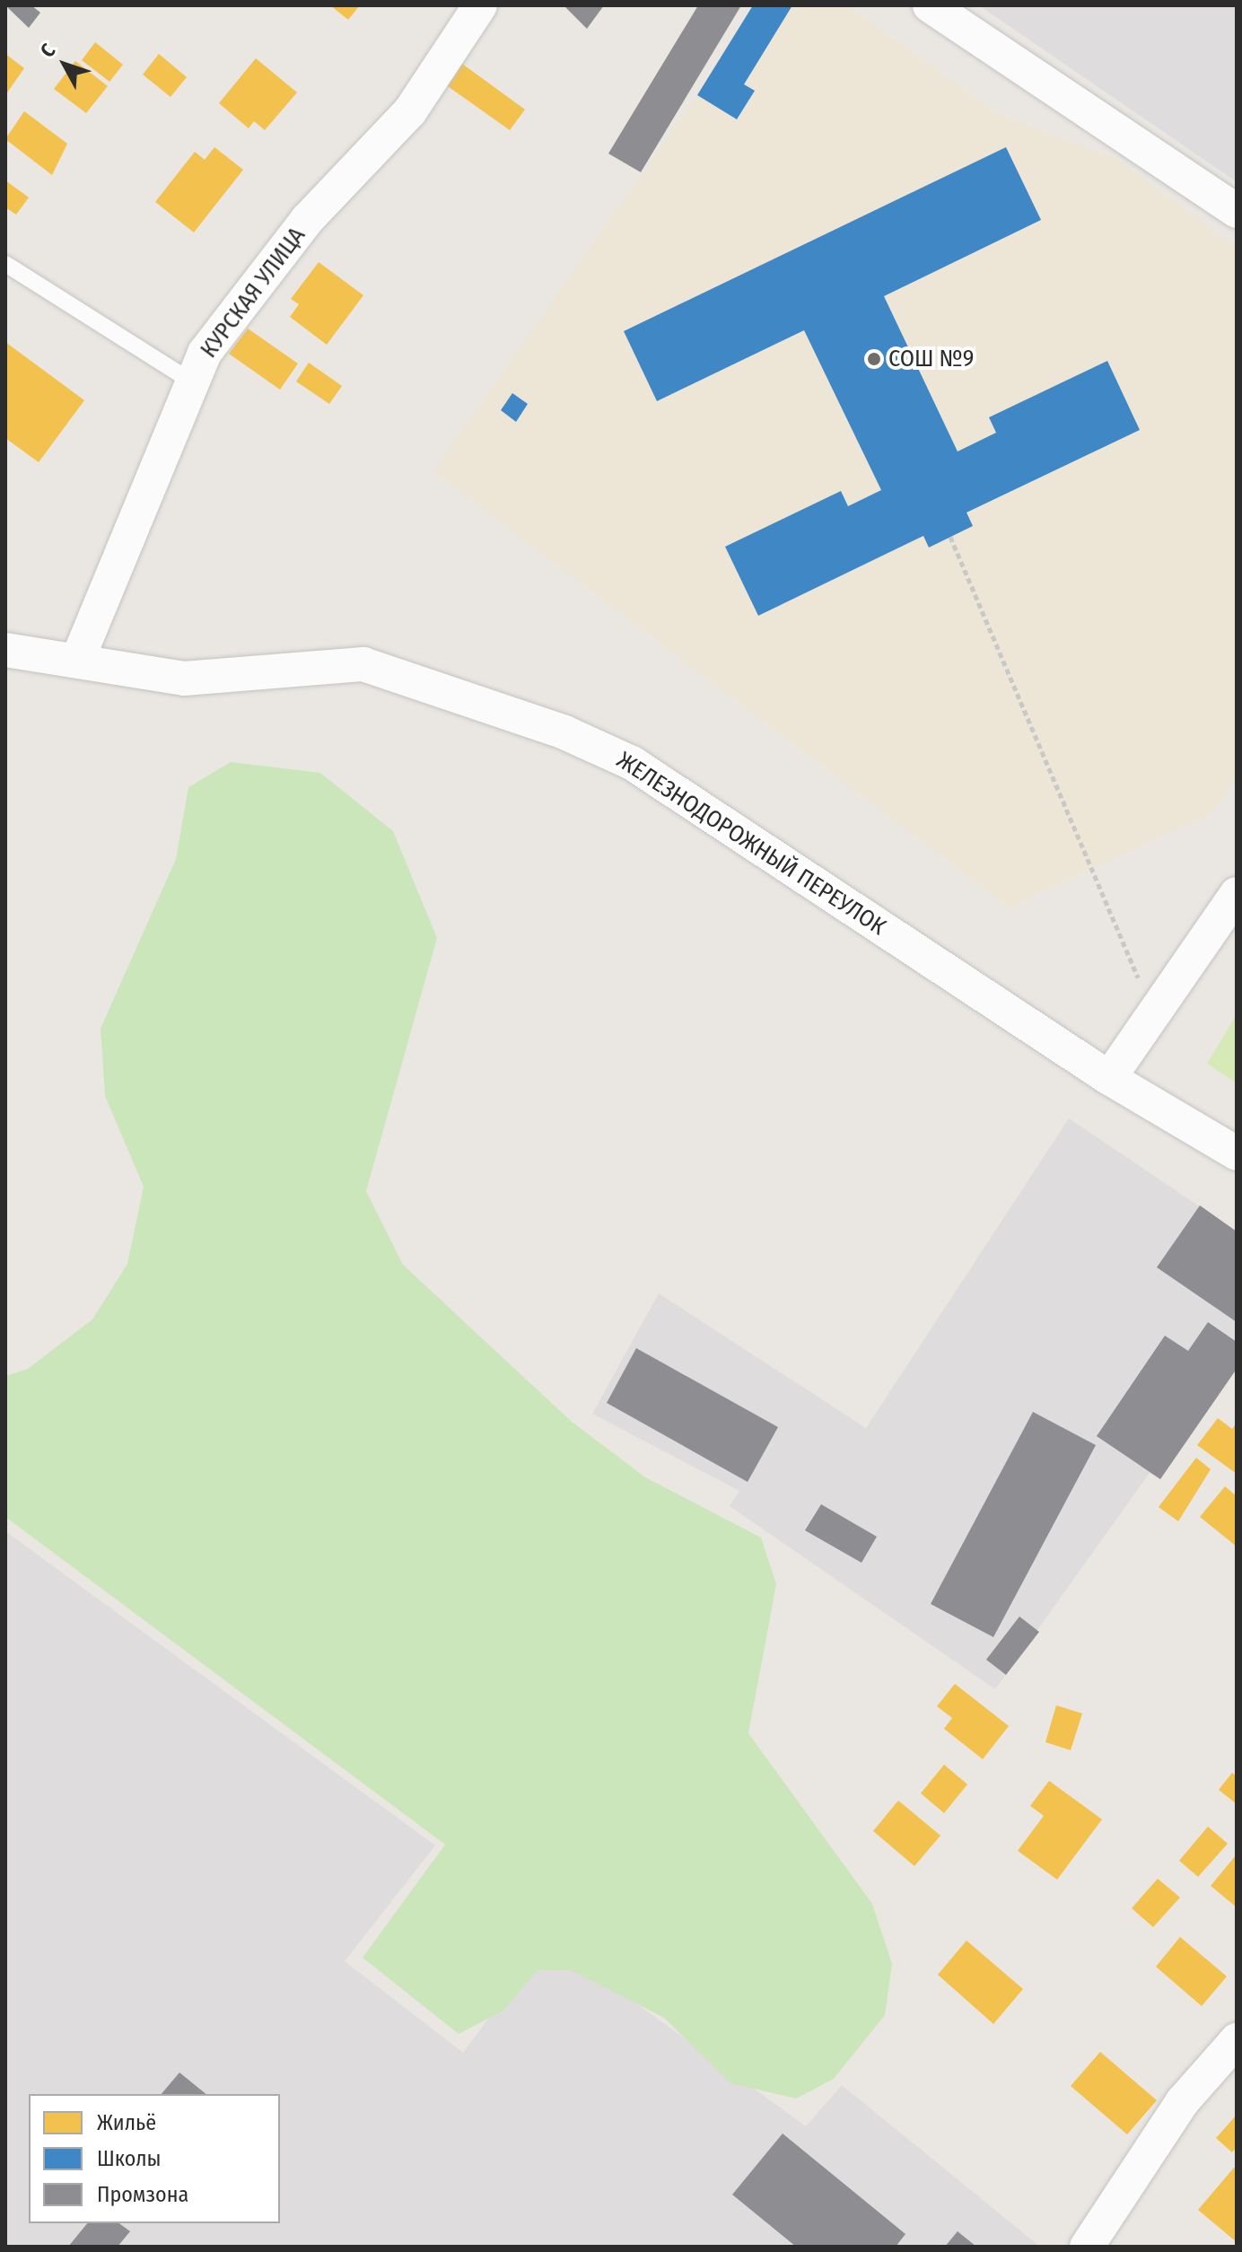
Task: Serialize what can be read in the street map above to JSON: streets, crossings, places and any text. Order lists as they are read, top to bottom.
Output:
{
  "streets": {
    "street": ["КУРСКАЯ УЛИЦА", "ЖЕЛЕЗНОДОРОЖНЫЙ ПЕРЕУЛОК"]
  },
  "crossings": [
    ["КУРСКАЯ УЛИЦА", "ЖЕЛЕЗНОДОРОЖНЫЙ ПЕРЕУЛОК"]
  ],
  "places": ["СОШ №9"],
  "legend": ["Жильё", "Школы", "Промзона"],
  "north": "top left"
}
